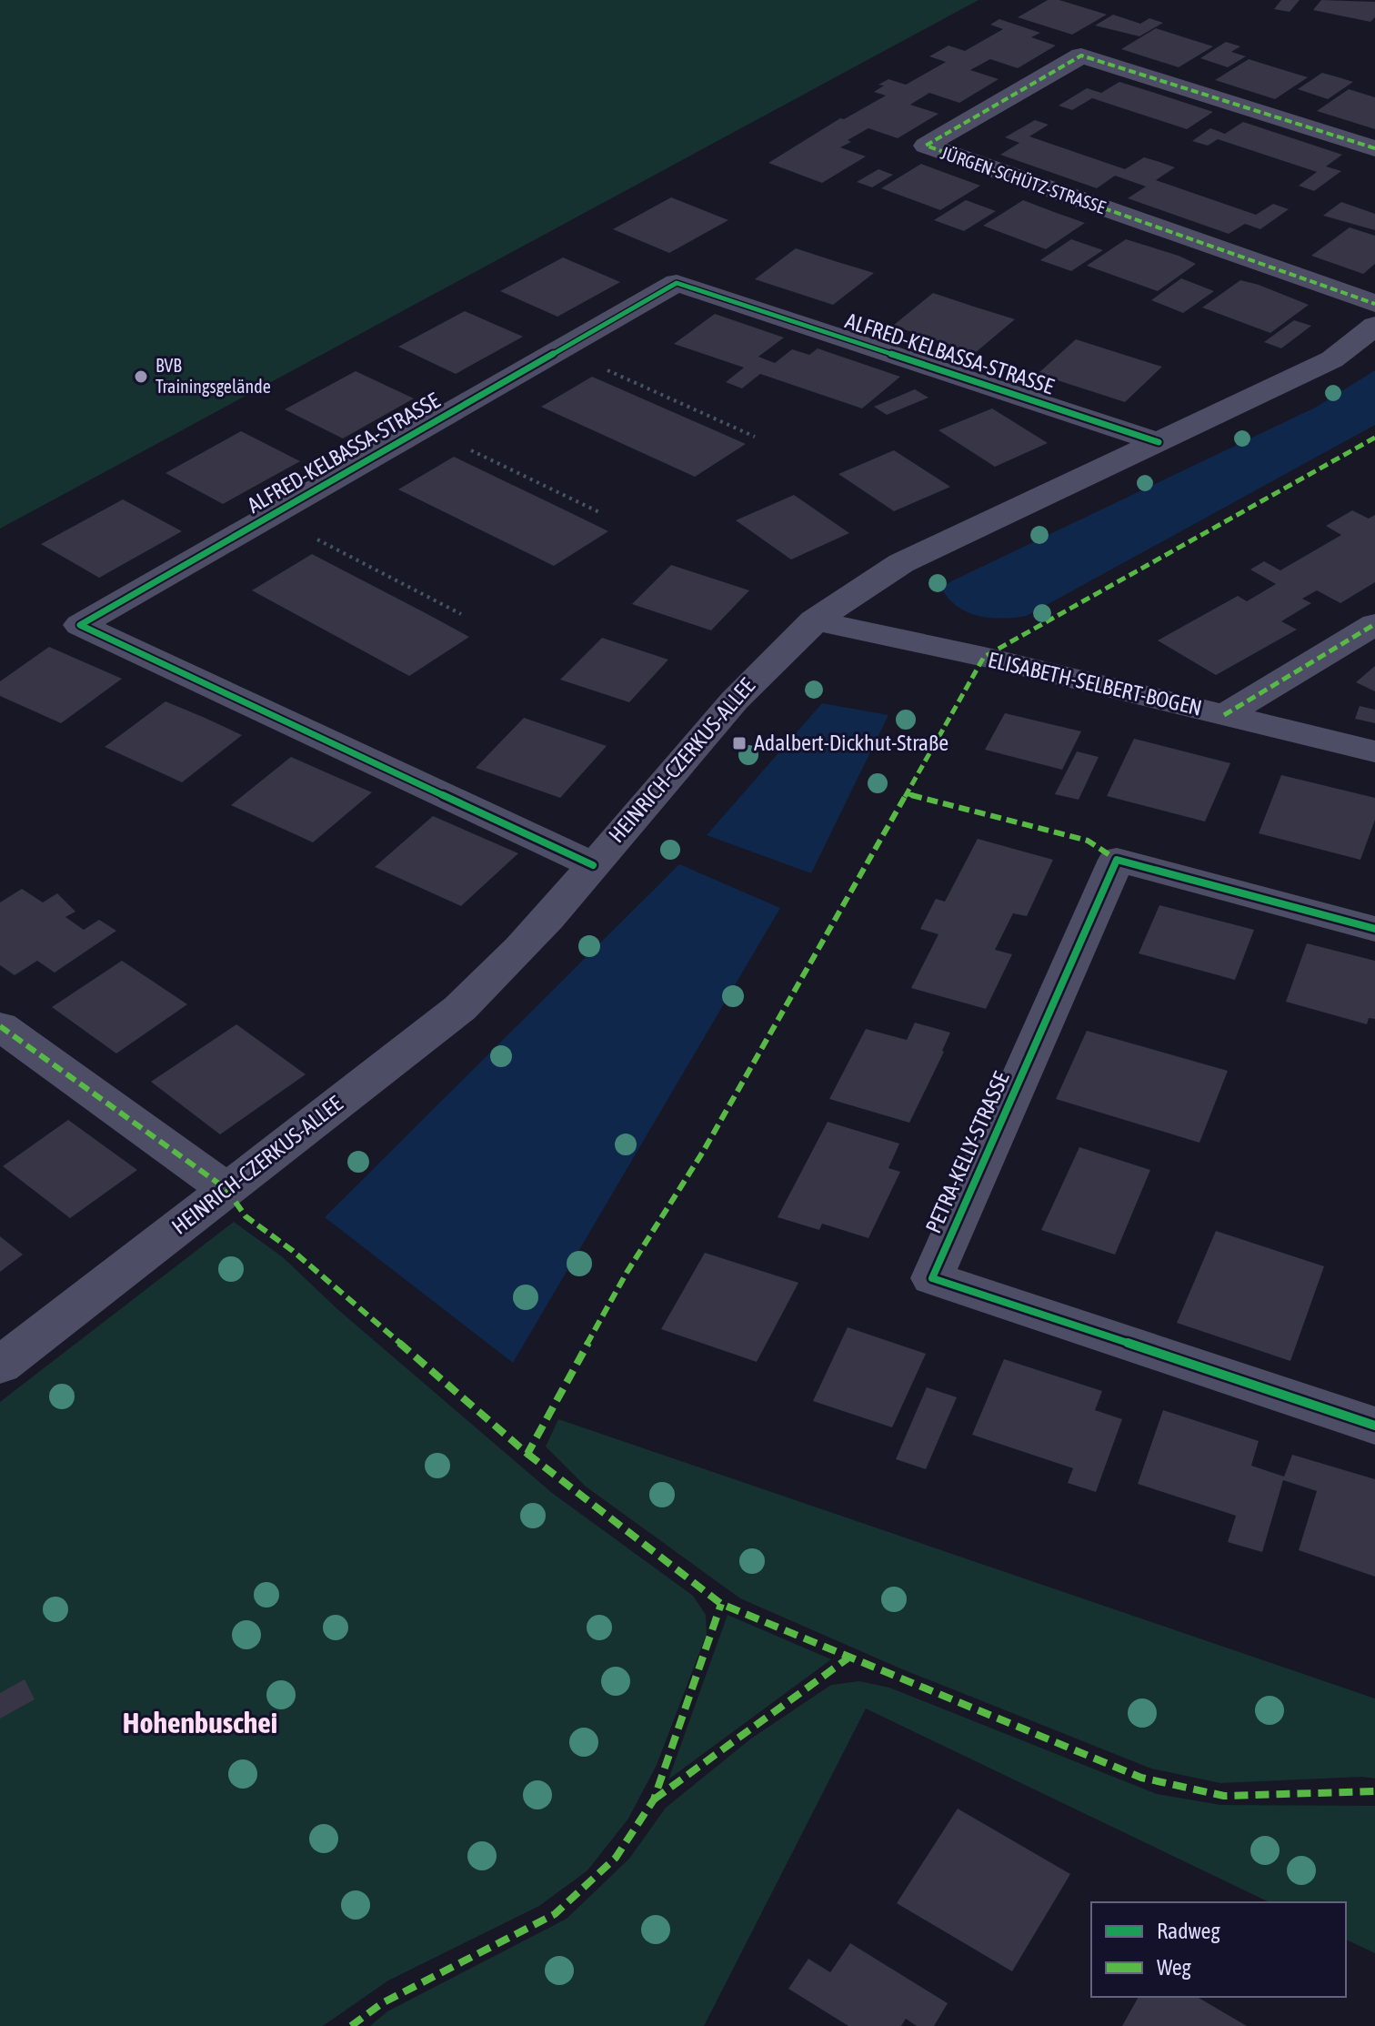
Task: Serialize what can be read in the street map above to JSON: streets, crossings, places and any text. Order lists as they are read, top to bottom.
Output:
{
  "streets": {
    "street": [
      "JÜRGEN-SCHÜTZ-STRASSE",
      "ALFRED-KELBASSA-STRASSE",
      "ELISABETH-SELBERT-BOGEN",
      "HEINRICH-CZERKUS-ALLEE",
      "PETRA-KELLY-STRASSE"
    ]
  },
  "crossings": [
    ["ALFRED-KELBASSA-STRASSE", "HEINRICH-CZERKUS-ALLEE"],
    ["ELISABETH-SELBERT-BOGEN", "HEINRICH-CZERKUS-ALLEE"]
  ],
  "districts": ["Hohenbuschei"],
  "places": {
    "other": ["BVB Trainingsgelände"],
    "transit": ["Adalbert-Dickhut-Straße"]
  },
  "legend": ["Radweg", "Weg"]
}
